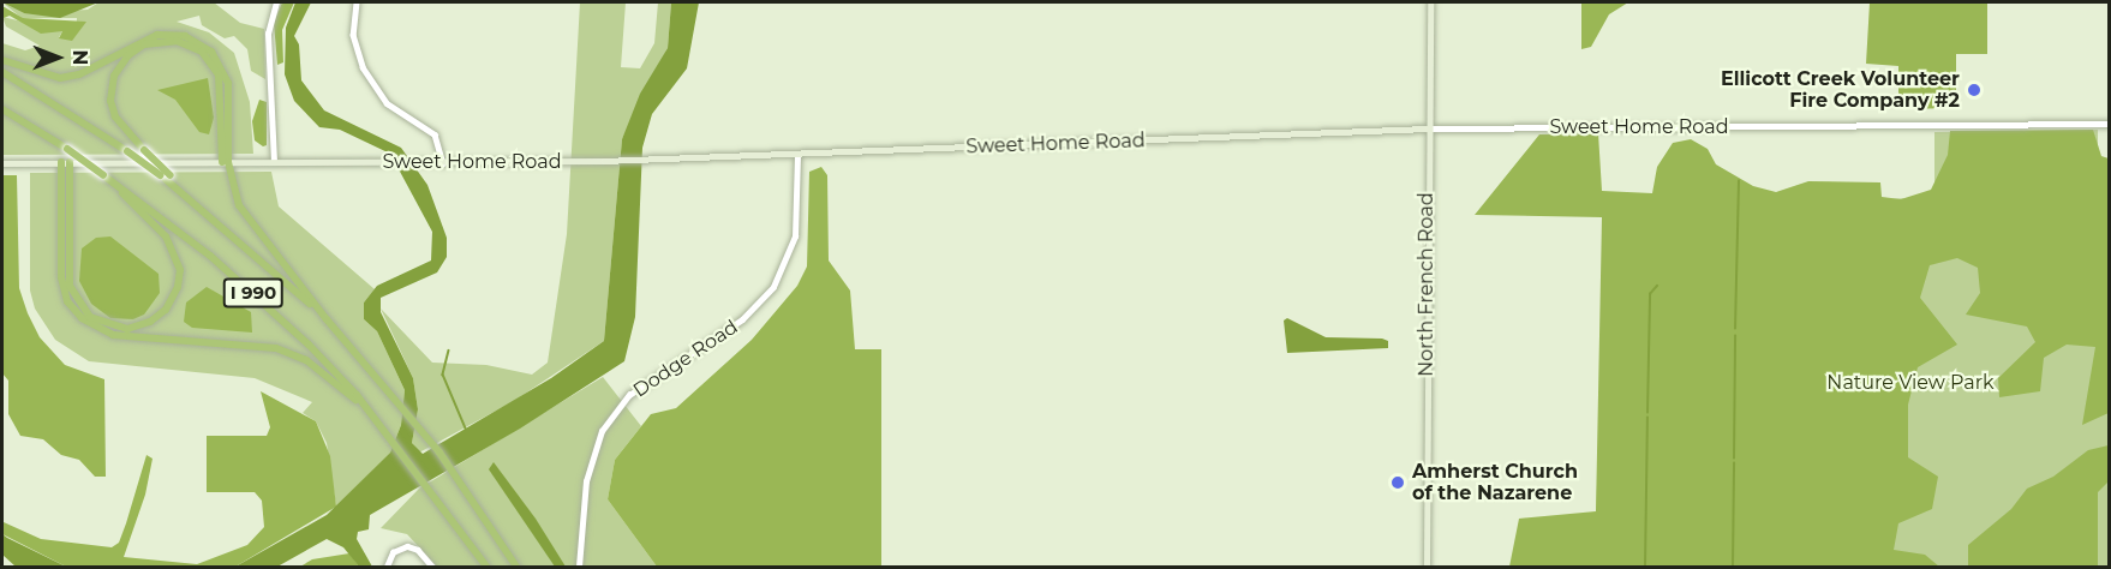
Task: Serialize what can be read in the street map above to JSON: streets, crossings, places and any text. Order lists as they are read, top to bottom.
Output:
{
  "streets": {
    "highway": ["I 990"],
    "main road": ["Sweet Home Road", "North French Road"],
    "street": ["Dodge Road"]
  },
  "crossings": [
    ["Sweet Home Road", "North French Road"],
    ["Sweet Home Road", "Dodge Road"]
  ],
  "parks": ["Nature View Park"],
  "places": ["Ellicott Creek Volunteer Fire Company #2", "Amherst Church of the Nazarene"],
  "north": "right"
}
